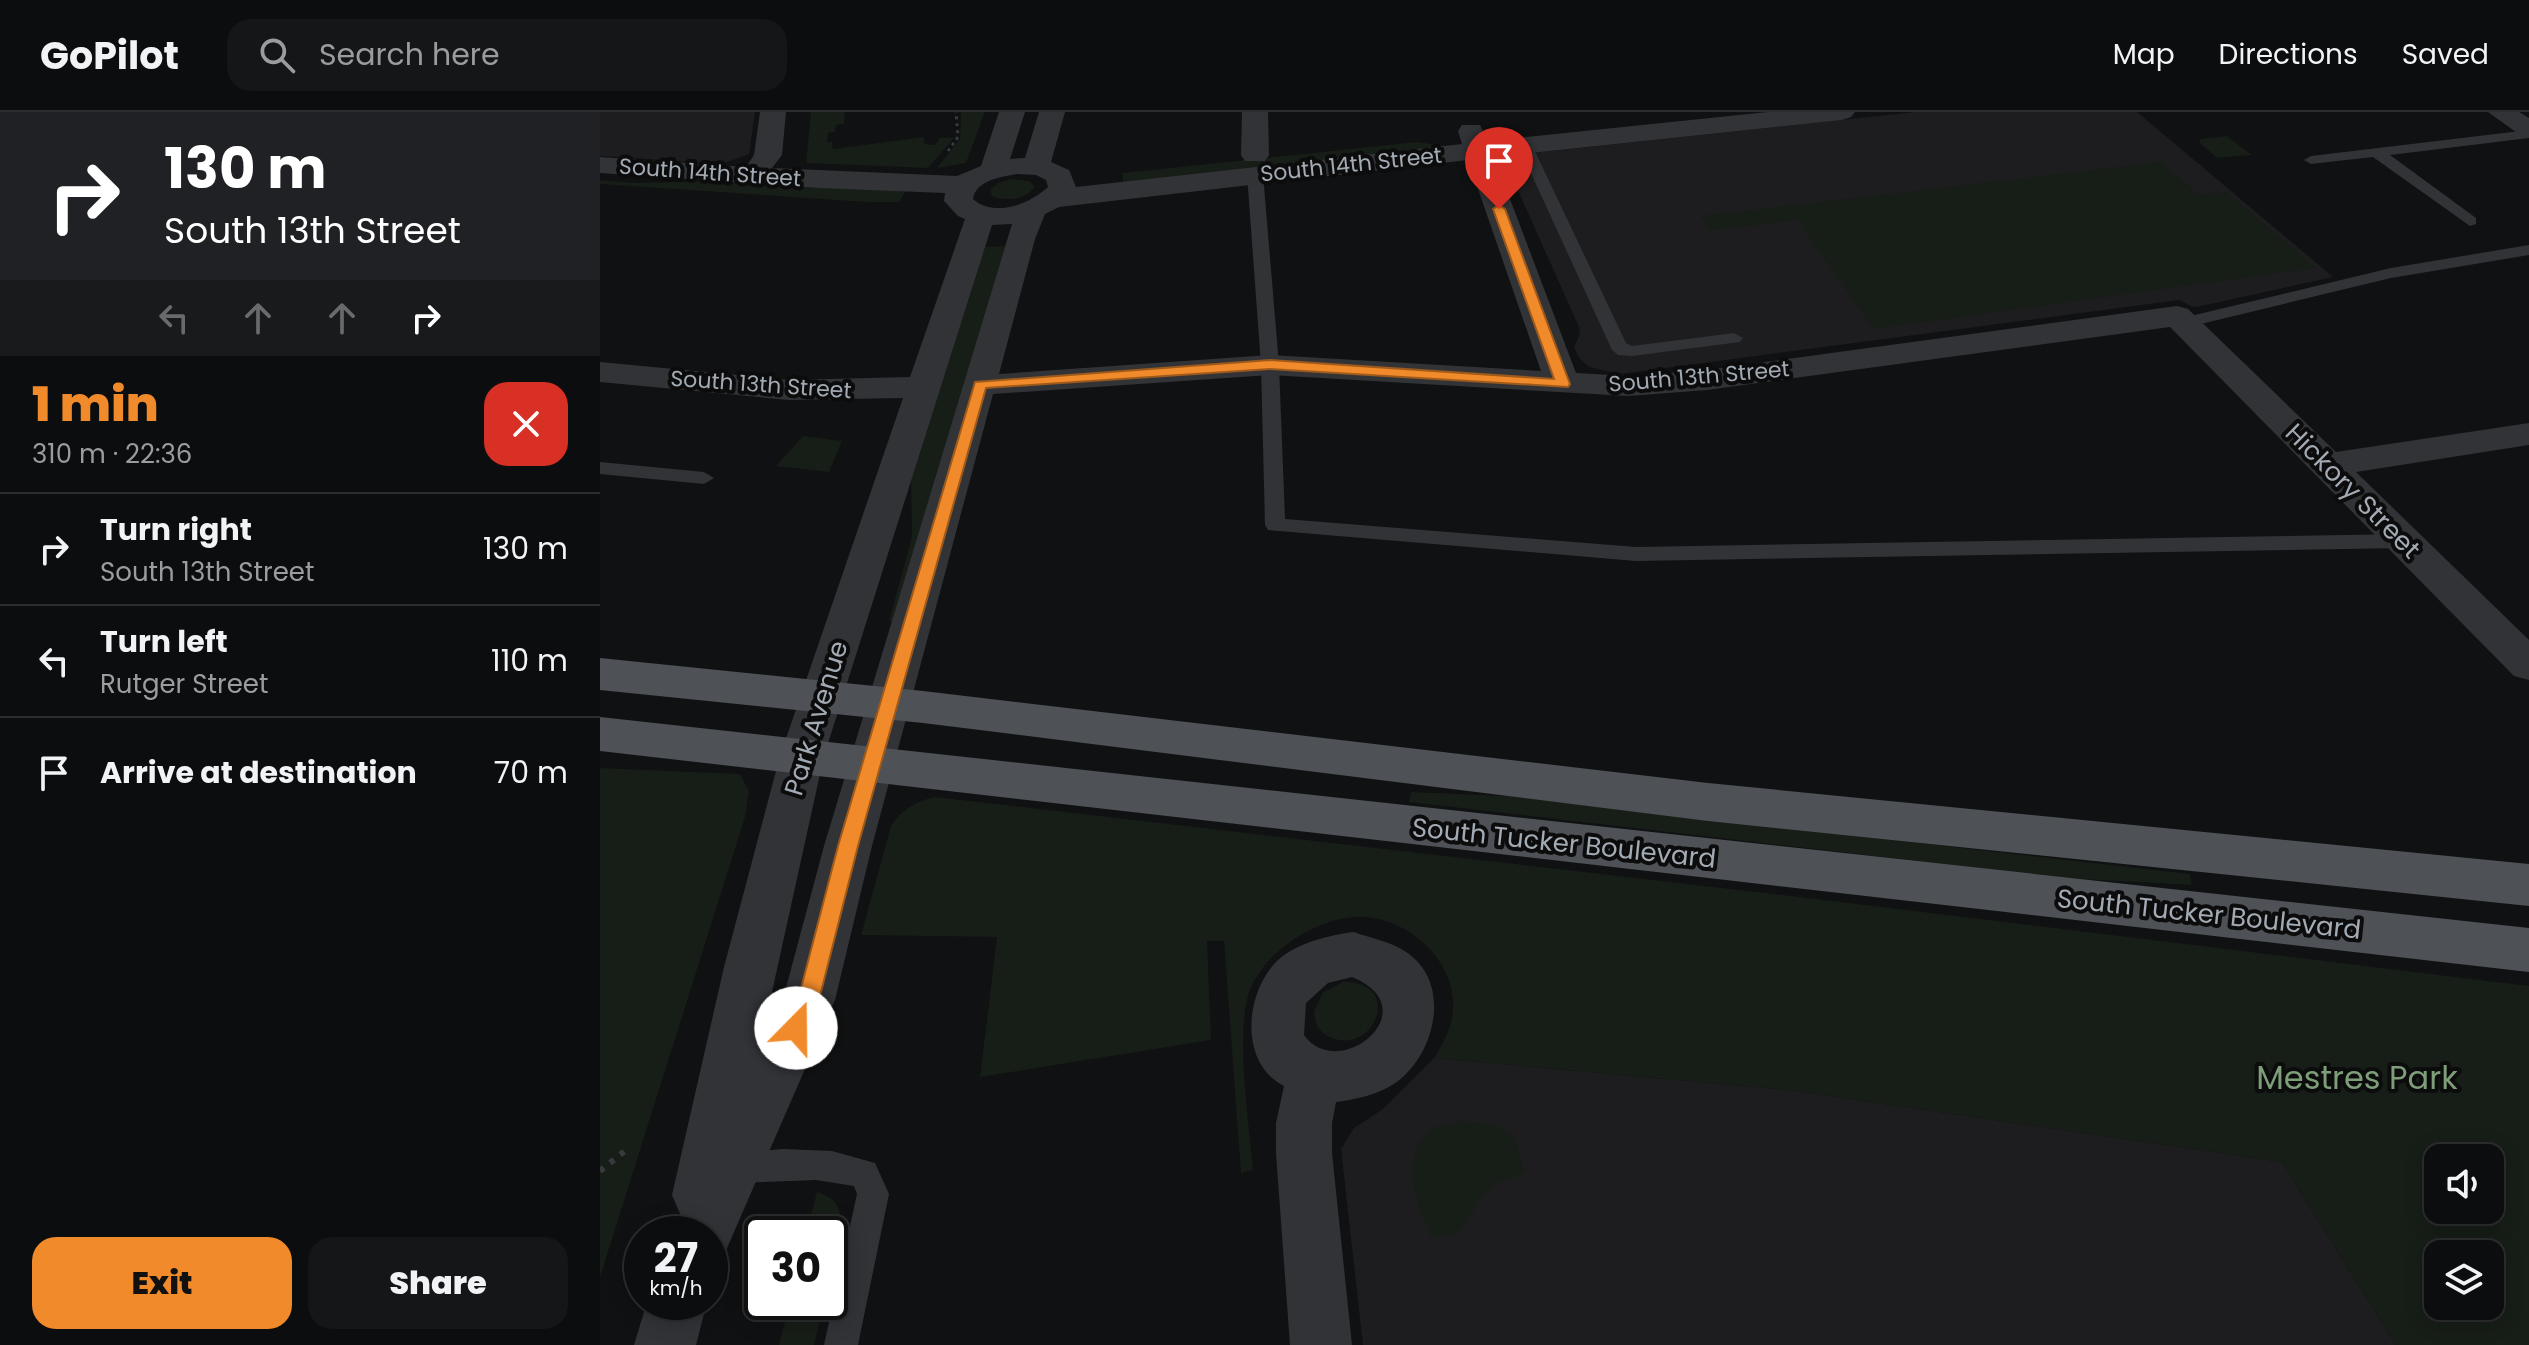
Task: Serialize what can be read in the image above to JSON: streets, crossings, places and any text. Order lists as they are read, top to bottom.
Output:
{
  "streets": {
    "main road": ["South Tucker Boulevard"],
    "street": [
      "South 14th Street",
      "South 13th Street",
      "Hickory Street",
      "Park Avenue"
    ]
  },
  "crossings": [
    ["South 14th Street", "Park Avenue"],
    ["South 13th Street", "Hickory Street"],
    ["South 13th Street", "Park Avenue"],
    ["Park Avenue", "South Tucker Boulevard"]
  ],
  "parks": ["Mestres Park"],
  "page": {
    "header": "GoPilot",
    "search": "Search here",
    "nav": ["Map", "Directions", "Saved"],
    "turn": ["130 m", "South 13th Street"],
    "heading": ["1 min", "310 m · 22:36"],
    "list": [
      {
        "name": "Turn right",
        "note": "South 13th Street",
        "value": "130 m"
      },
      {
        "name": "Turn left",
        "note": "Rutger Street",
        "value": "110 m"
      },
      {
        "name": "Arrive at destination",
        "value": "70 m"
      }
    ],
    "speed": "27 km/h",
    "limit": "30",
    "buttons": ["Exit", "Share"]
  }
}
